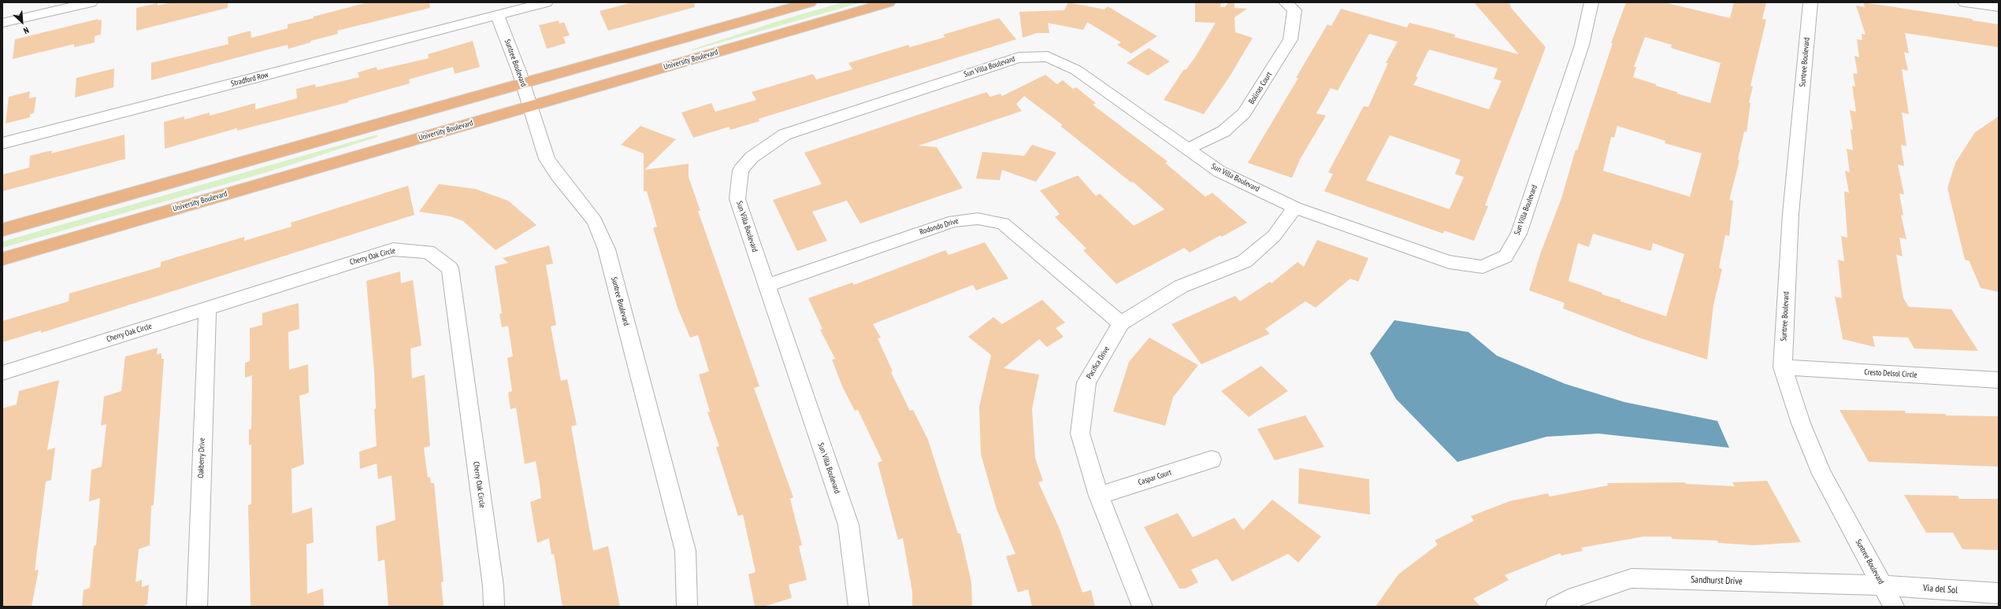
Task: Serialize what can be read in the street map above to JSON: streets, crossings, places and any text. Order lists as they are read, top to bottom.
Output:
{
  "streets": {
    "main road": ["University Boulevard"],
    "street": [
      "Suntree Boulevard",
      "Sun Villa Boulevard",
      "Stradford Row",
      "Bolinas Court",
      "Rodondo Drive",
      "Cherry Oak Circle",
      "Pacifica Drive",
      "Cresto Delsol Circle",
      "Oakberry Drive",
      "Caspar Court",
      "Sandhurst Drive",
      "Via del Sol"
    ]
  },
  "crossings": [
    ["University Boulevard", "Suntree Boulevard"],
    ["Suntree Boulevard", "Stradford Row"],
    ["Suntree Boulevard", "Cresto Delsol Circle"],
    ["Suntree Boulevard", "Sandhurst Drive"],
    ["Suntree Boulevard", "Via del Sol"],
    ["Sun Villa Boulevard", "Bolinas Court"],
    ["Sun Villa Boulevard", "Rodondo Drive"],
    ["Sun Villa Boulevard", "Pacifica Drive"],
    ["Rodondo Drive", "Pacifica Drive"],
    ["Cherry Oak Circle", "Oakberry Drive"],
    ["Pacifica Drive", "Caspar Court"],
    ["Sandhurst Drive", "Via del Sol"]
  ],
  "north": "bottom right"
}
